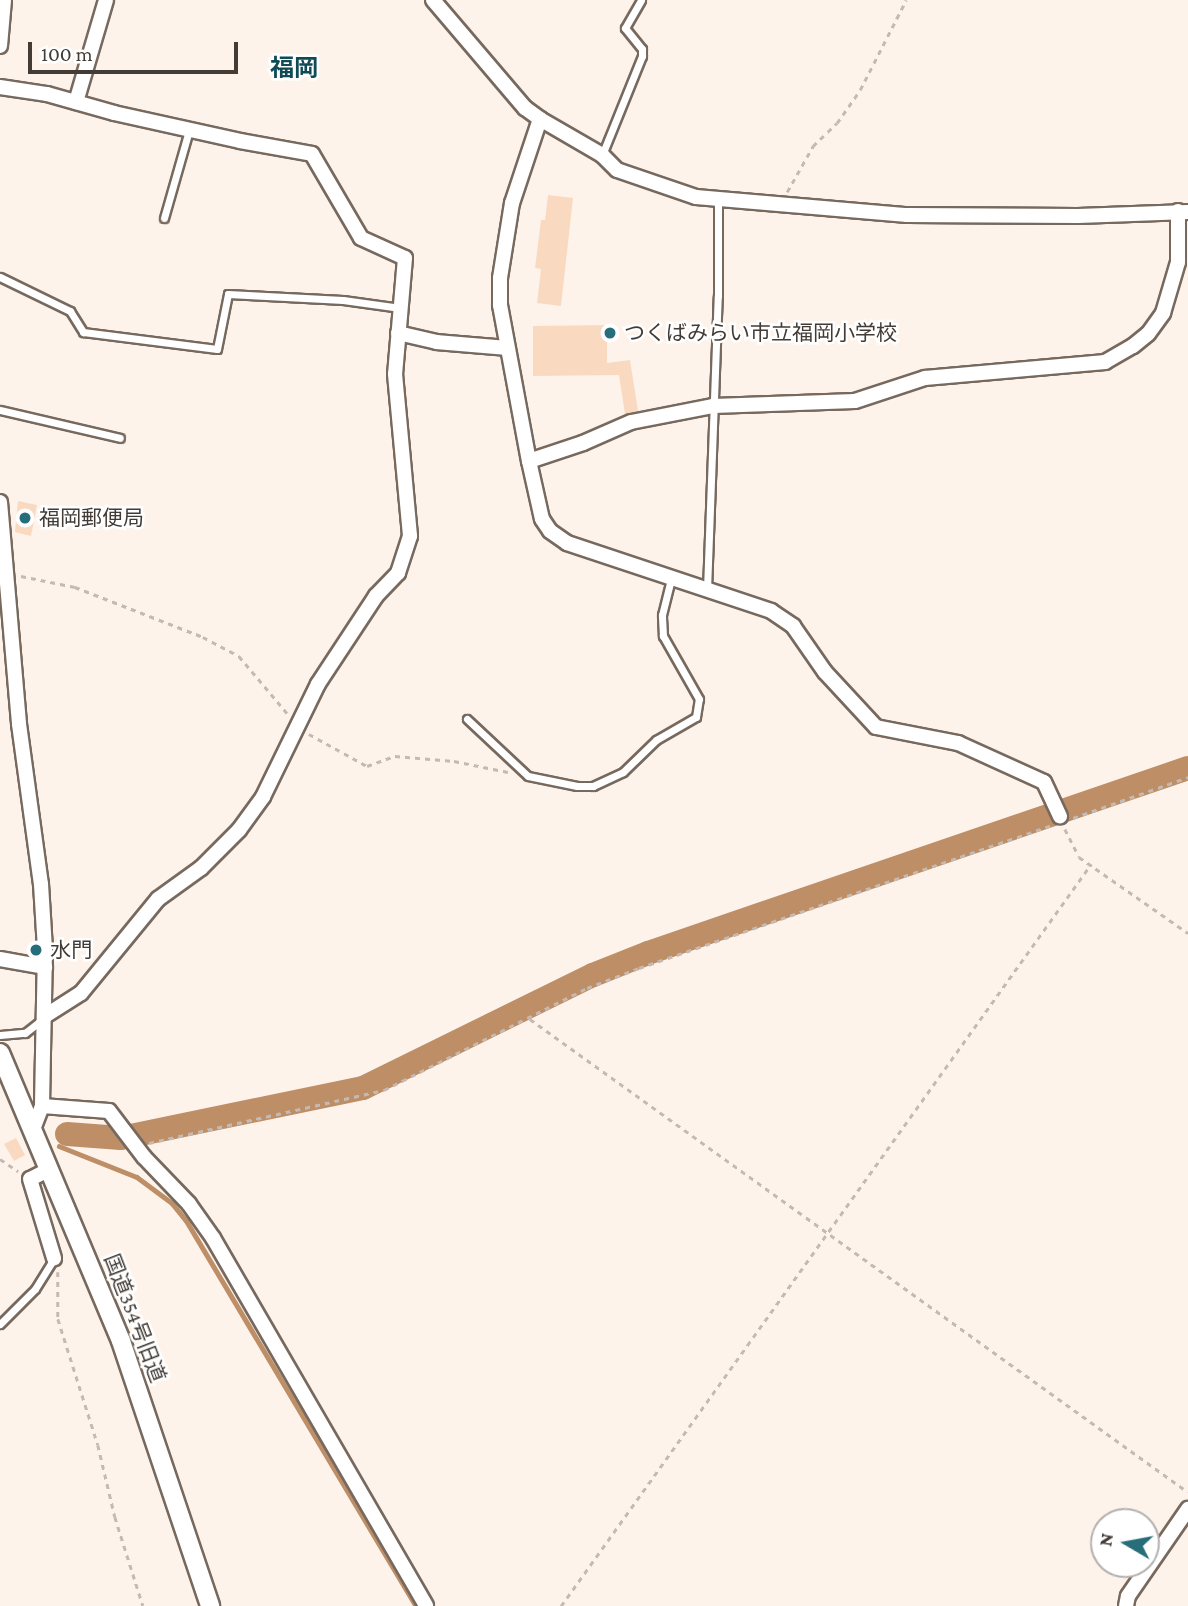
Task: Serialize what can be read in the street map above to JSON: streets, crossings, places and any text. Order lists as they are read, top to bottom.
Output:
{
  "streets": {
    "street": ["国道354号旧道"]
  },
  "districts": ["福岡"],
  "places": ["つくばみらい市立福岡小学校", "福岡郵便局", "水門"],
  "scale_bar": "100 m",
  "north": "left"
}
